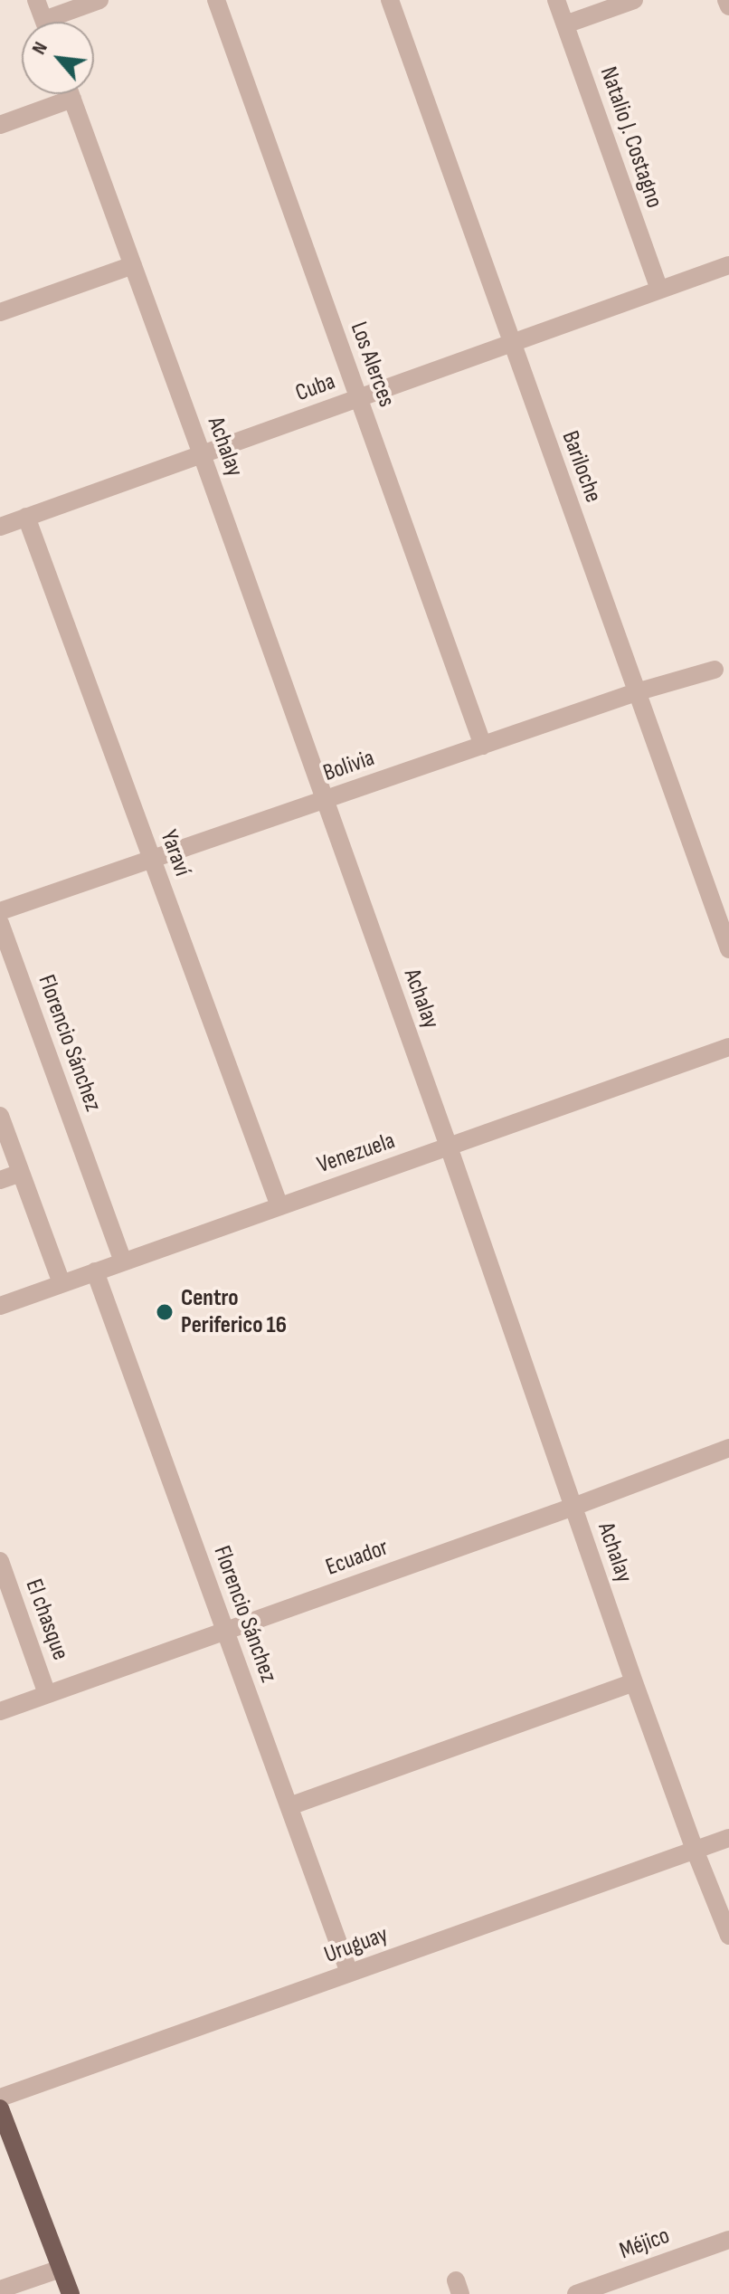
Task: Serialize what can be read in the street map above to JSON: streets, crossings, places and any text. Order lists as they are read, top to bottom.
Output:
{
  "streets": {
    "street": [
      "Natalio J. Costagno",
      "Los Alerces",
      "Cuba",
      "Achalay",
      "Bariloche",
      "Bolivia",
      "Yaraví",
      "Florencio Sánchez",
      "Venezuela",
      "Ecuador",
      "El chasque",
      "Uruguay",
      "Méjico"
    ]
  },
  "crossings": [
    ["Natalio J. Costagno", "Cuba"],
    ["Los Alerces", "Cuba"],
    ["Los Alerces", "Bolivia"],
    ["Cuba", "Achalay"],
    ["Cuba", "Bariloche"],
    ["Cuba", "Yaraví"],
    ["Achalay", "Bolivia"],
    ["Achalay", "Venezuela"],
    ["Achalay", "Ecuador"],
    ["Achalay", "Uruguay"],
    ["Bariloche", "Bolivia"],
    ["Bolivia", "Yaraví"],
    ["Yaraví", "Venezuela"],
    ["Florencio Sánchez", "Venezuela"],
    ["Florencio Sánchez", "Ecuador"],
    ["Florencio Sánchez", "Uruguay"],
    ["Ecuador", "El chasque"]
  ],
  "places": ["Centro Periferico 16"],
  "north": "top left"
}
